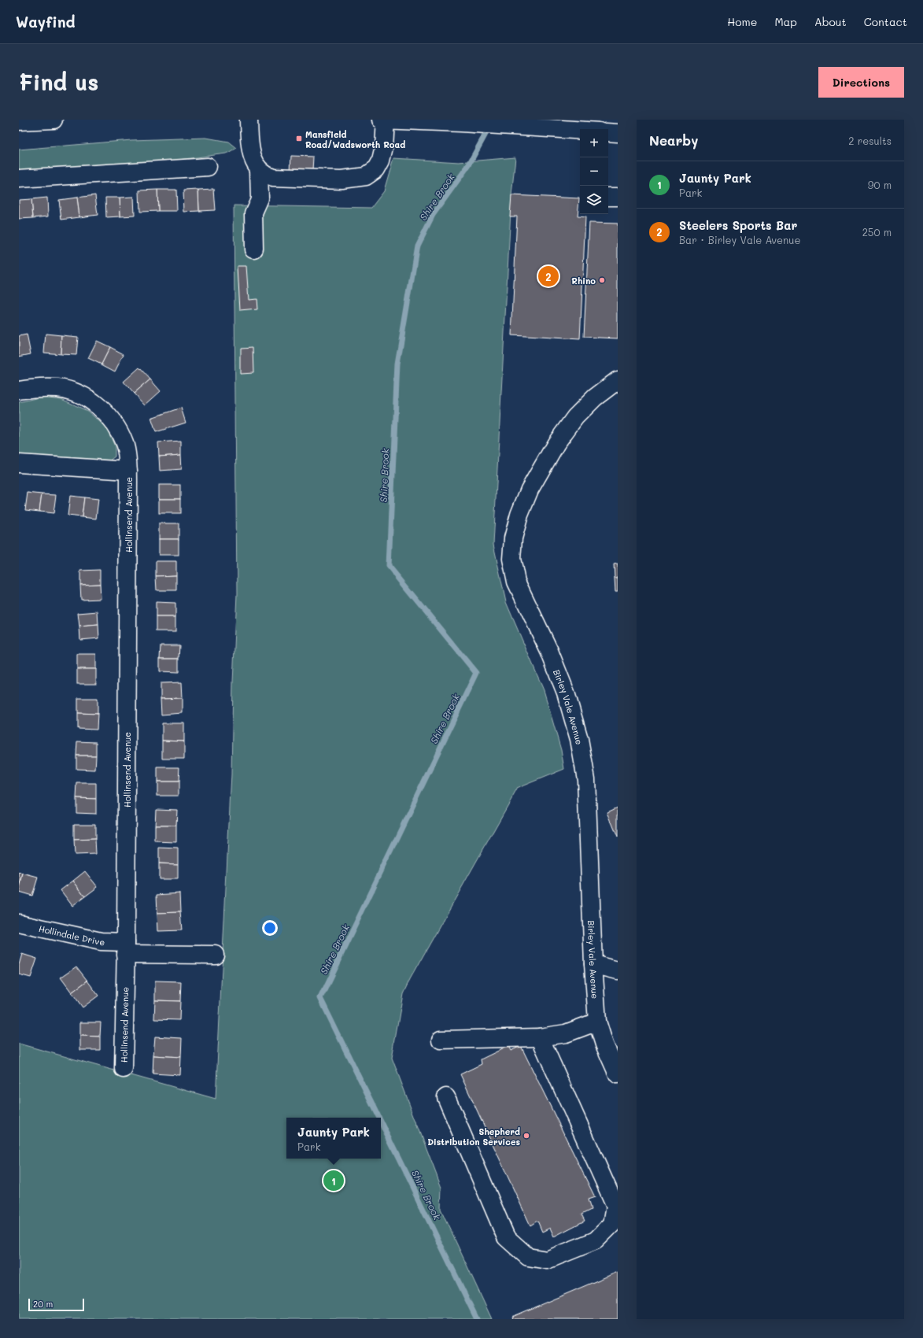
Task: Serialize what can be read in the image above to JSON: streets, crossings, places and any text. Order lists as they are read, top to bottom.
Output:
{
  "streets": {
    "street": ["Hollinsend Avenue", "Birley Vale Avenue", "Hollindale Drive"]
  },
  "crossings": [
    ["Hollinsend Avenue", "Hollindale Drive"]
  ],
  "water": ["Shire Brook"],
  "places": {
    "transit": ["Mansfield Road/Wadsworth Road"],
    "other": ["Rhino", "Shepherd Distribution Services"]
  },
  "scale_bar": "20 m",
  "page": {
    "header": "Wayfind",
    "nav": [
      "Home",
      "Map",
      "About",
      "Contact"
    ],
    "buttons": "Directions",
    "title": "Find us",
    "heading": ["Nearby", "2 results"],
    "map_buttons": ["+", "−"],
    "list": [
      {
        "mark": "1",
        "name": "Jaunty Park",
        "note": "Park",
        "value": "90 m"
      },
      {
        "mark": "2",
        "name": "Steelers Sports Bar",
        "note": "Bar · Birley Vale Avenue",
        "value": "250 m"
      }
    ],
    "pins": ["2", "1"],
    "popup": ["Jaunty Park", "Park"],
    "scale": "20 m"
  }
}
